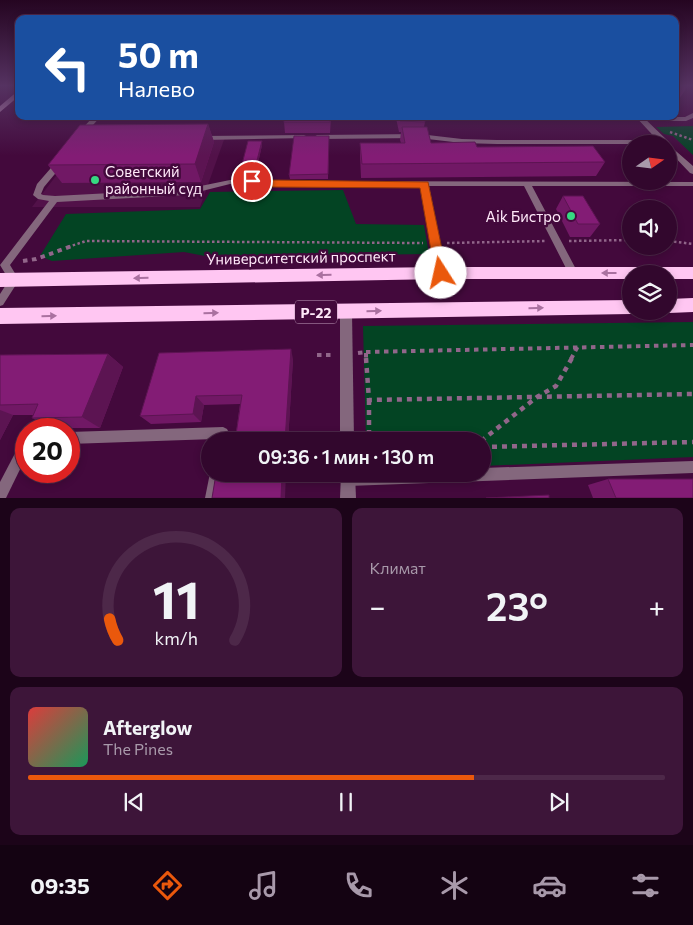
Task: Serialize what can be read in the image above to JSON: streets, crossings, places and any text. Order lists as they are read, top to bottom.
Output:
{
  "streets": {
    "highway": ["Университетский проспект", "Р-22"]
  },
  "places": ["Советский районный суд", "Aik Бистро"],
  "north": "right",
  "page": {
    "turn": ["50 m", "Налево"],
    "limit": "20",
    "trip": "09:36 · 1 мин · 130 m",
    "tile": "Климат",
    "heat": ["−", "23°", "+"],
    "song": ["Afterglow", "The Pines"],
    "tabs": "09:35",
    "gauge": ["11", "km/h"]
  }
}
